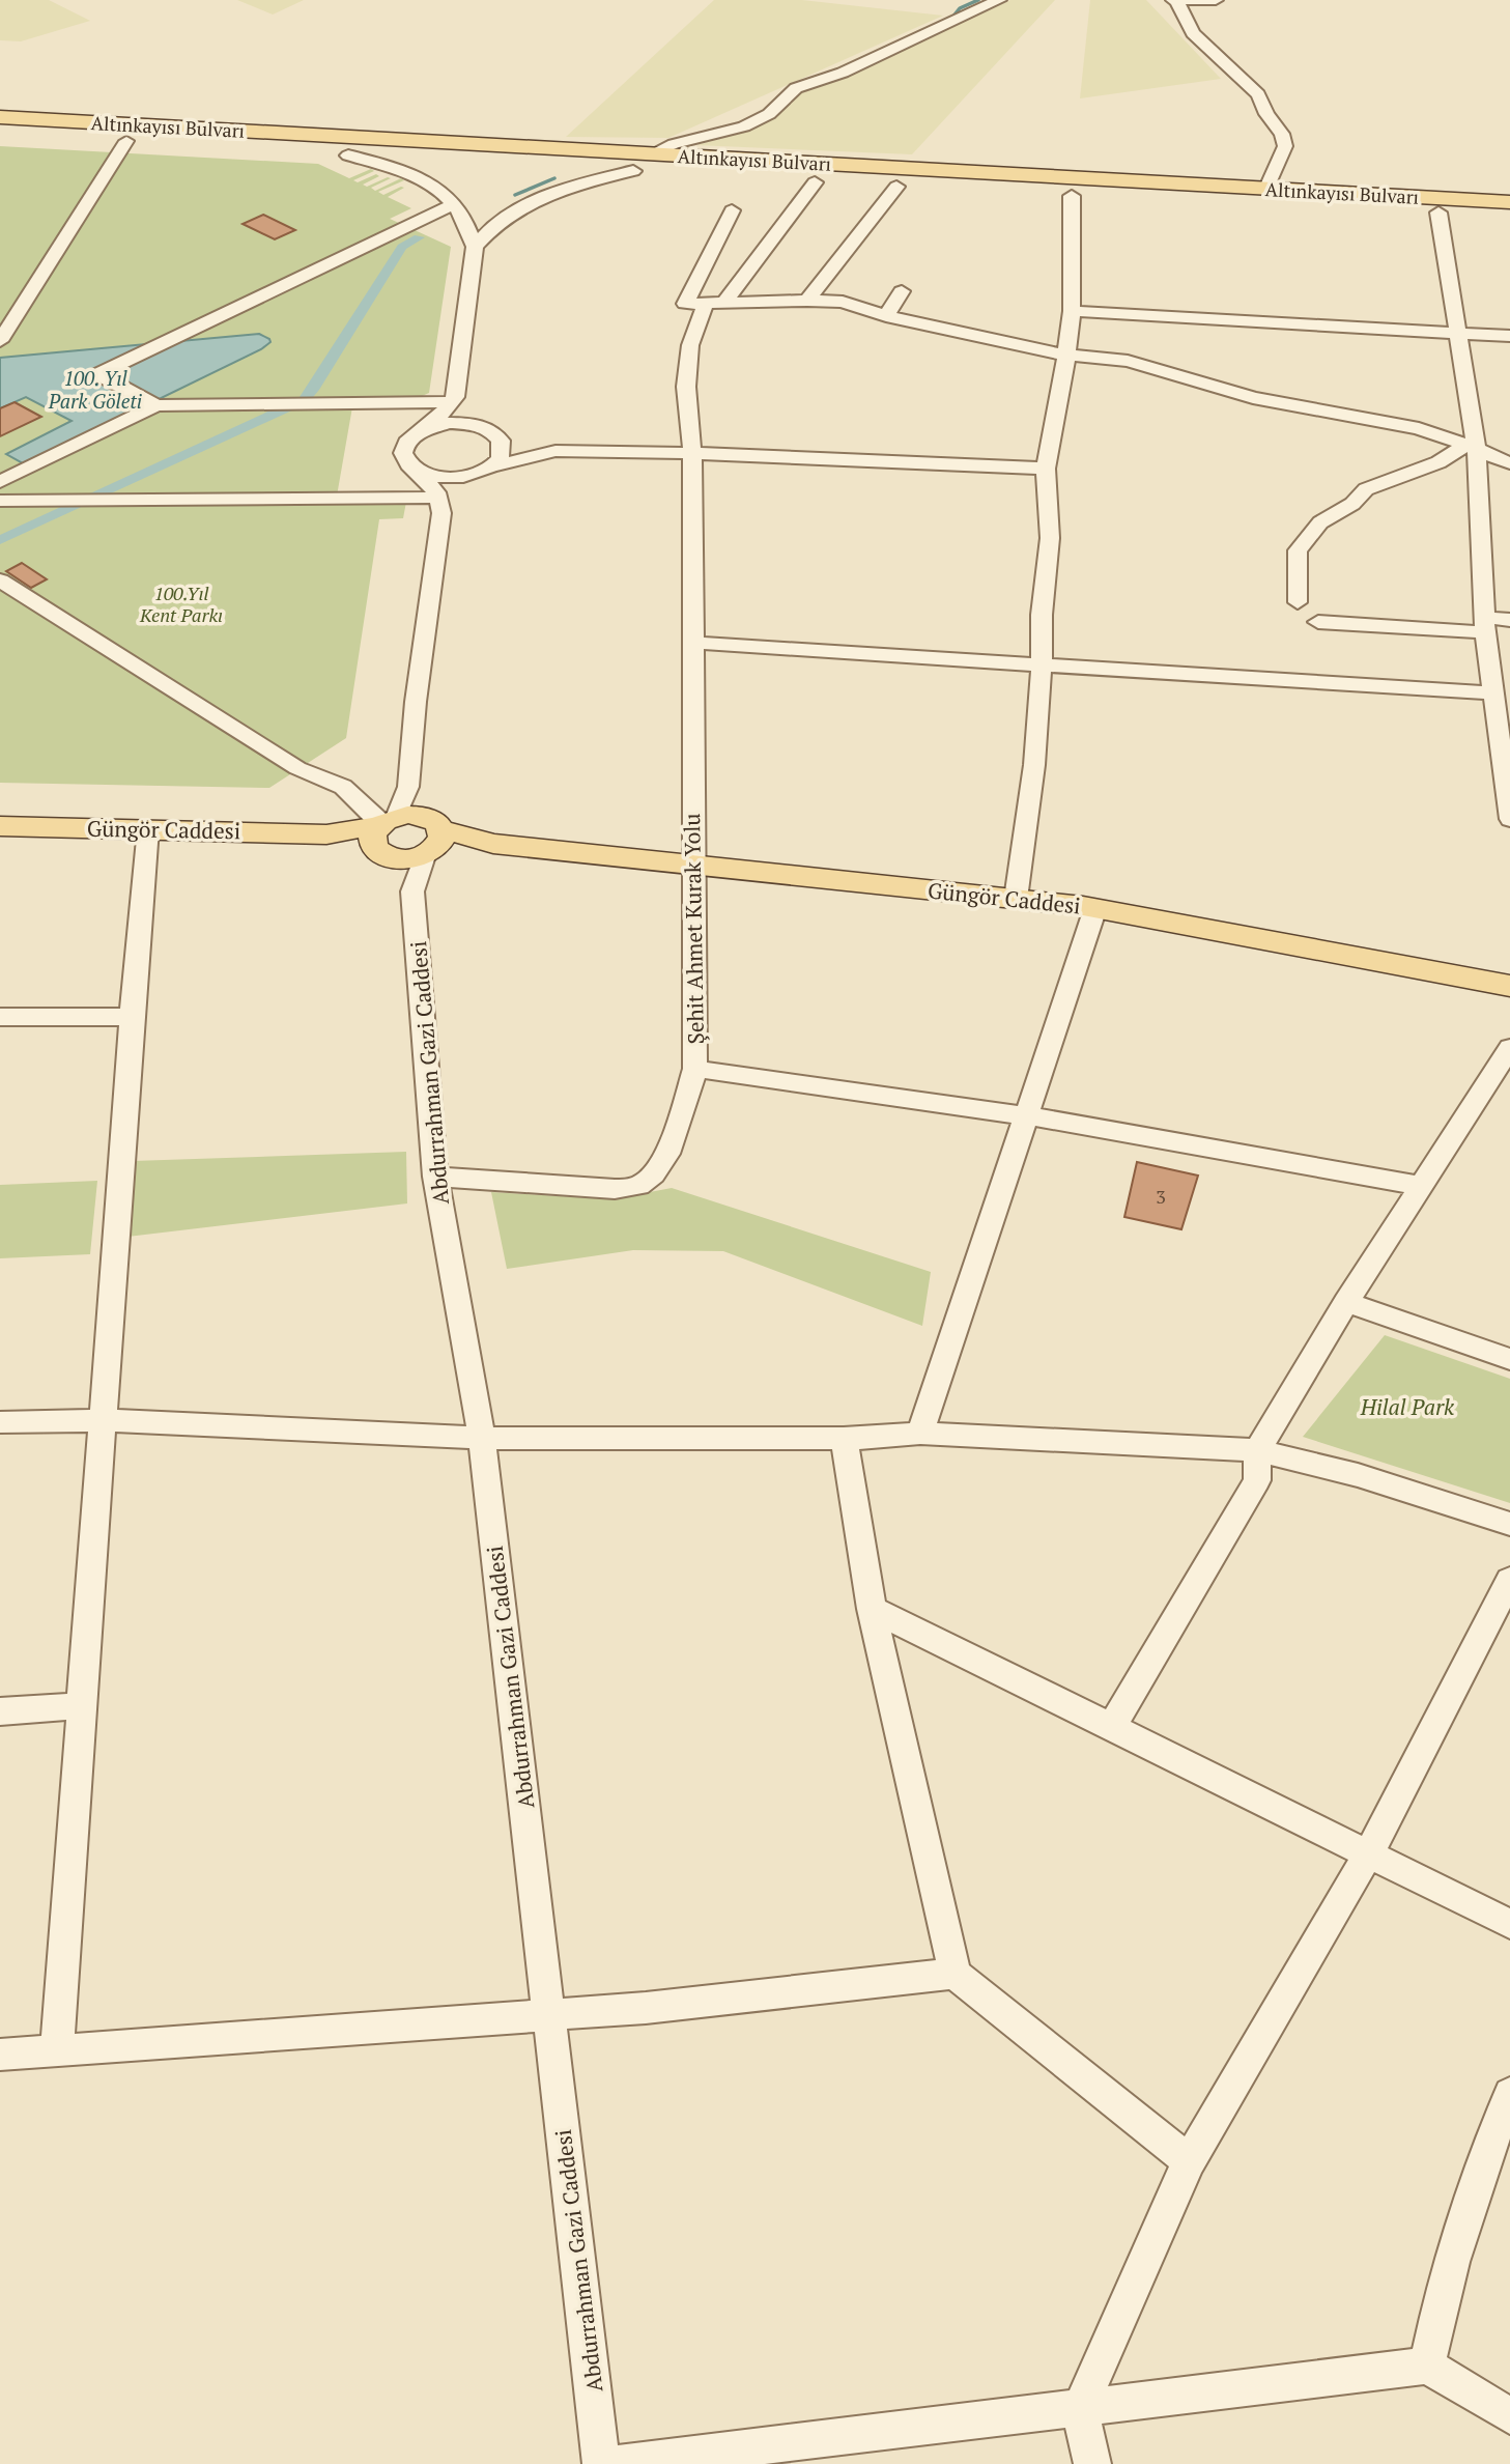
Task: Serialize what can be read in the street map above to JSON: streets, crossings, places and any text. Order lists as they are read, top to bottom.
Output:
{
  "streets": {
    "main road": ["Altınkayısı Bulvarı", "Güngör Caddesi"],
    "street": ["Şehit Ahmet Kurak Yolu", "Abdurrahman Gazi Caddesi"]
  },
  "crossings": [
    ["Altınkayısı Bulvarı", "Şehit Ahmet Kurak Yolu"],
    ["Güngör Caddesi", "Şehit Ahmet Kurak Yolu"],
    ["Güngör Caddesi", "Abdurrahman Gazi Caddesi"],
    ["Şehit Ahmet Kurak Yolu", "Abdurrahman Gazi Caddesi"]
  ],
  "water": ["100. Yıl Park Göleti"],
  "parks": ["100.Yıl Kent Parkı", "Hilal Park"],
  "house_numbers": ["3"]
}
